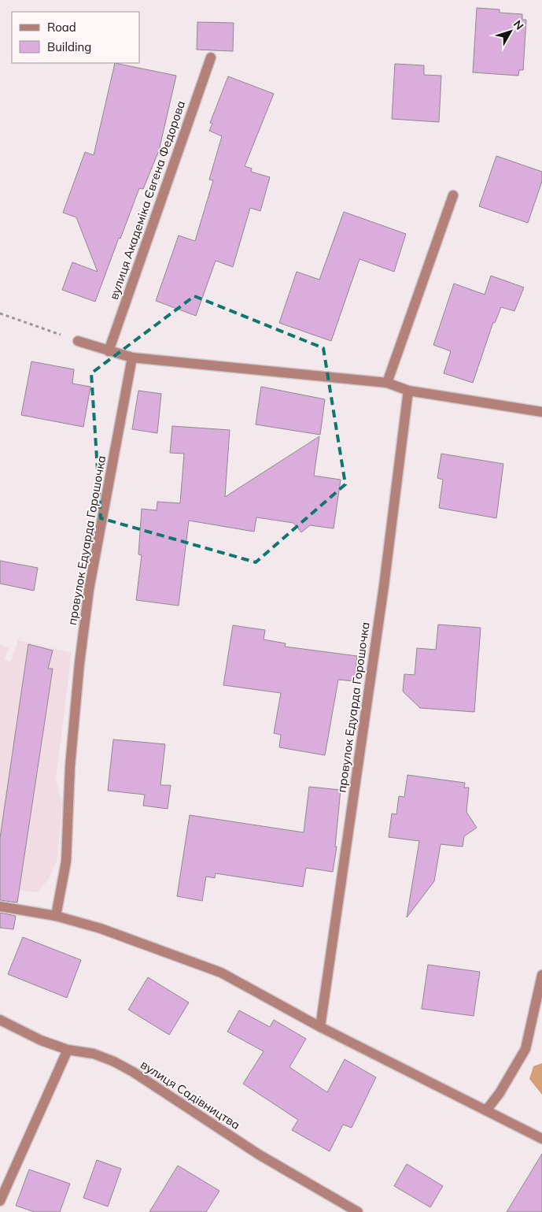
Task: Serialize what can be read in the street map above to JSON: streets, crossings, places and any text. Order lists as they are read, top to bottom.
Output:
{
  "streets": {
    "street": ["вулиця Академіка Євгена Федорова", "провулок Едуарда Горошочка", "вулиця Садівництва"]
  },
  "legend": ["Road", "Building"],
  "north": "top right"
}
